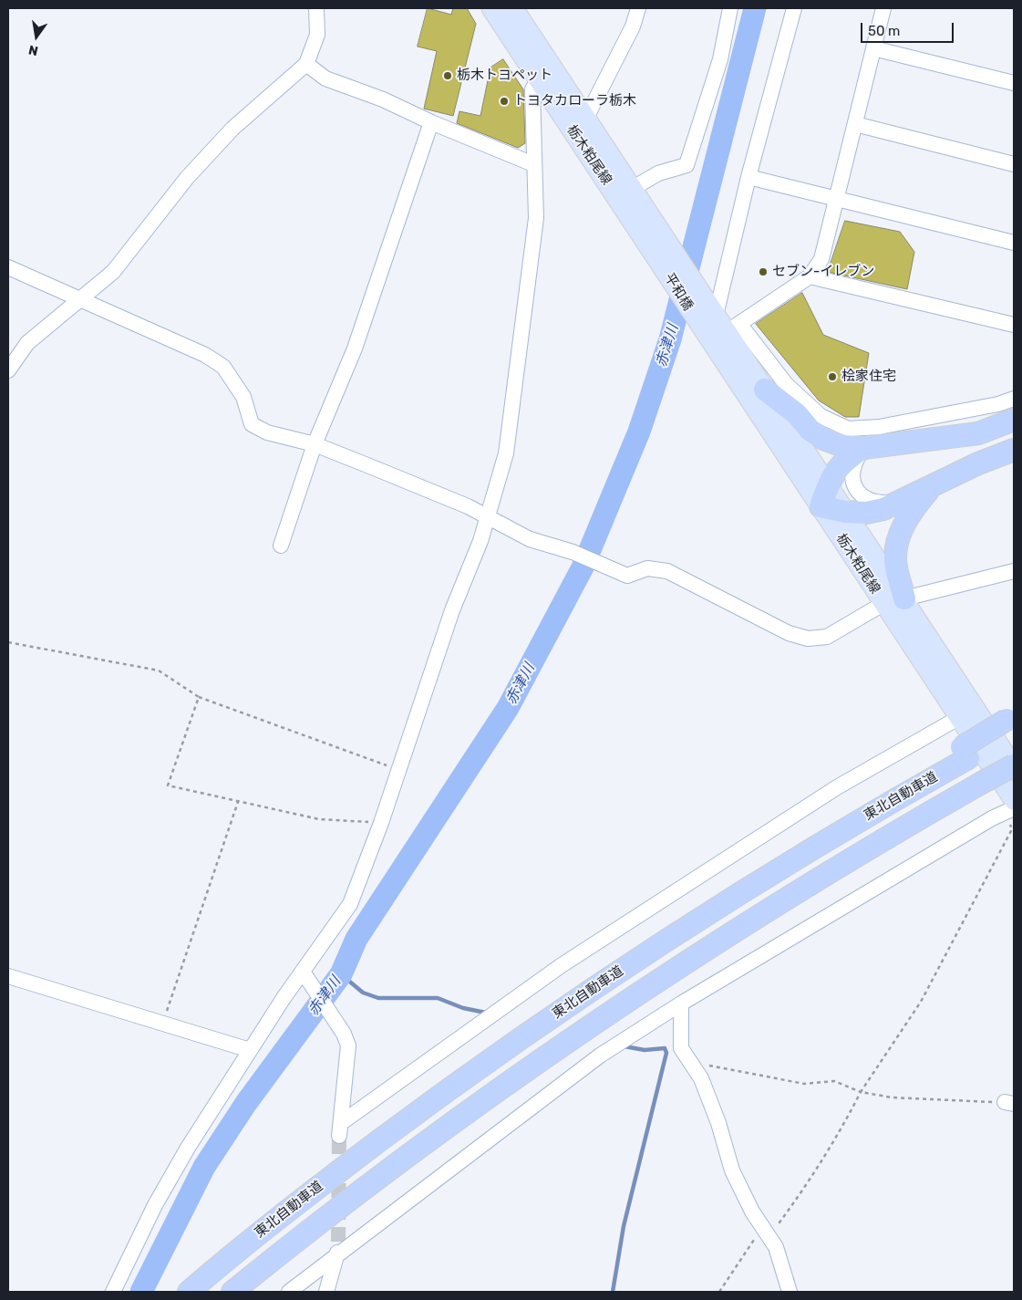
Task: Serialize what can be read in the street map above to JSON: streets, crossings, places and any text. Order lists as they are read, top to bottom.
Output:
{
  "streets": {
    "highway": ["東北自動車道"],
    "main road": ["栃木粕尾線", "平和橋"]
  },
  "crossings": [
    ["栃木粕尾線", "平和橋"],
    ["栃木粕尾線", "東北自動車道"]
  ],
  "water": ["赤津川"],
  "places": [
    "栃木トヨペット",
    "トヨタカローラ栃木",
    "セブン-イレブン",
    "桧家住宅"
  ],
  "scale_bar": "50 m",
  "north": "bottom"
}
